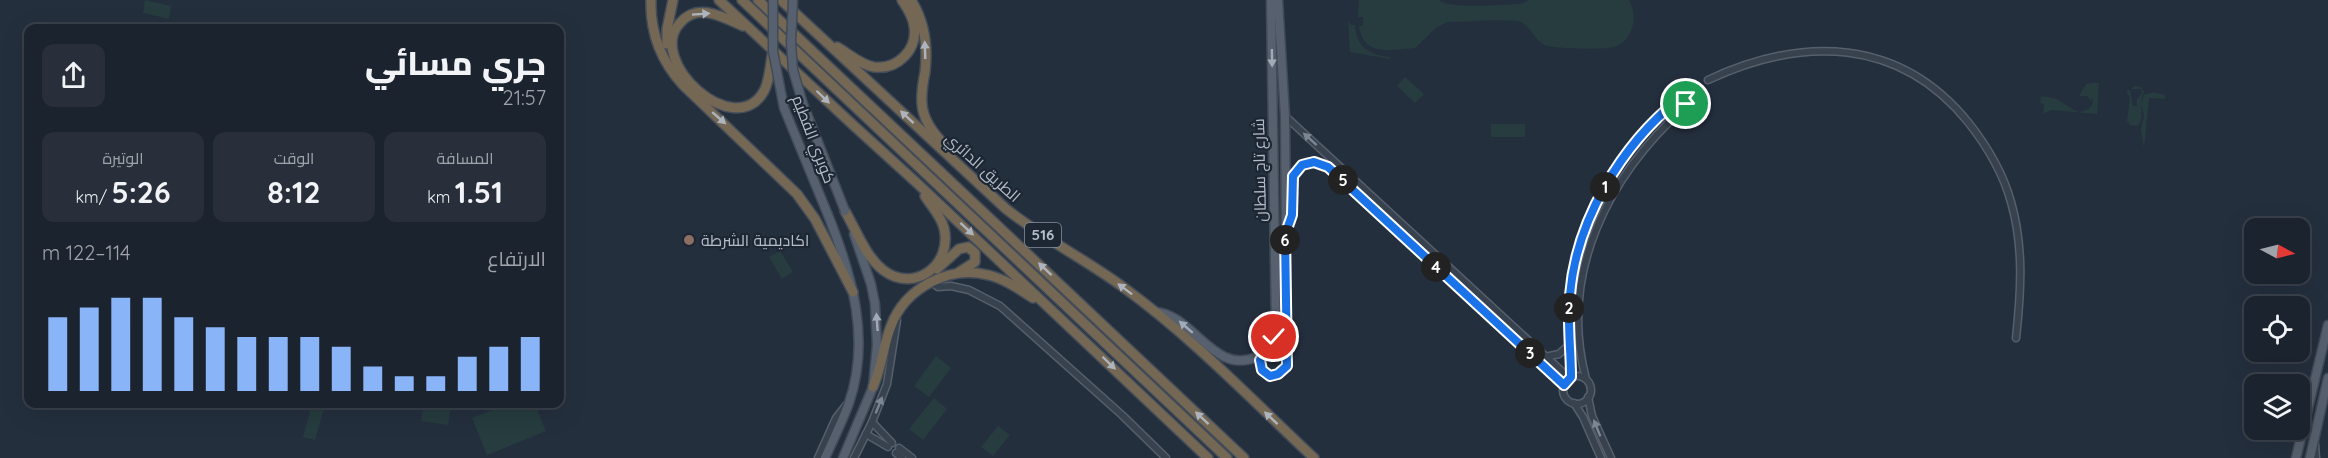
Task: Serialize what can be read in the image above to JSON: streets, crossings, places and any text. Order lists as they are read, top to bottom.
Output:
{
  "streets": {
    "highway": ["الطريق الدائري", "516"],
    "main road": ["كوبري الفطيم", "شارع تاج سلطان"]
  },
  "crossings": [
    ["الطريق الدائري", "516"]
  ],
  "places": ["اكاديمية الشرطة"],
  "north": "right",
  "page": {
    "heading": ["جري مسائي", "21:57"],
    "stats": [
      ["المسافة", "1.51 km"],
      ["الوقت", "8:12"],
      ["الوتيرة", "5:26 /km"]
    ],
    "pins": [
      "5",
      "1",
      "6",
      "4",
      "2",
      "3"
    ],
    "chart": ["الارتفاع", "114–122 m"]
  }
}
